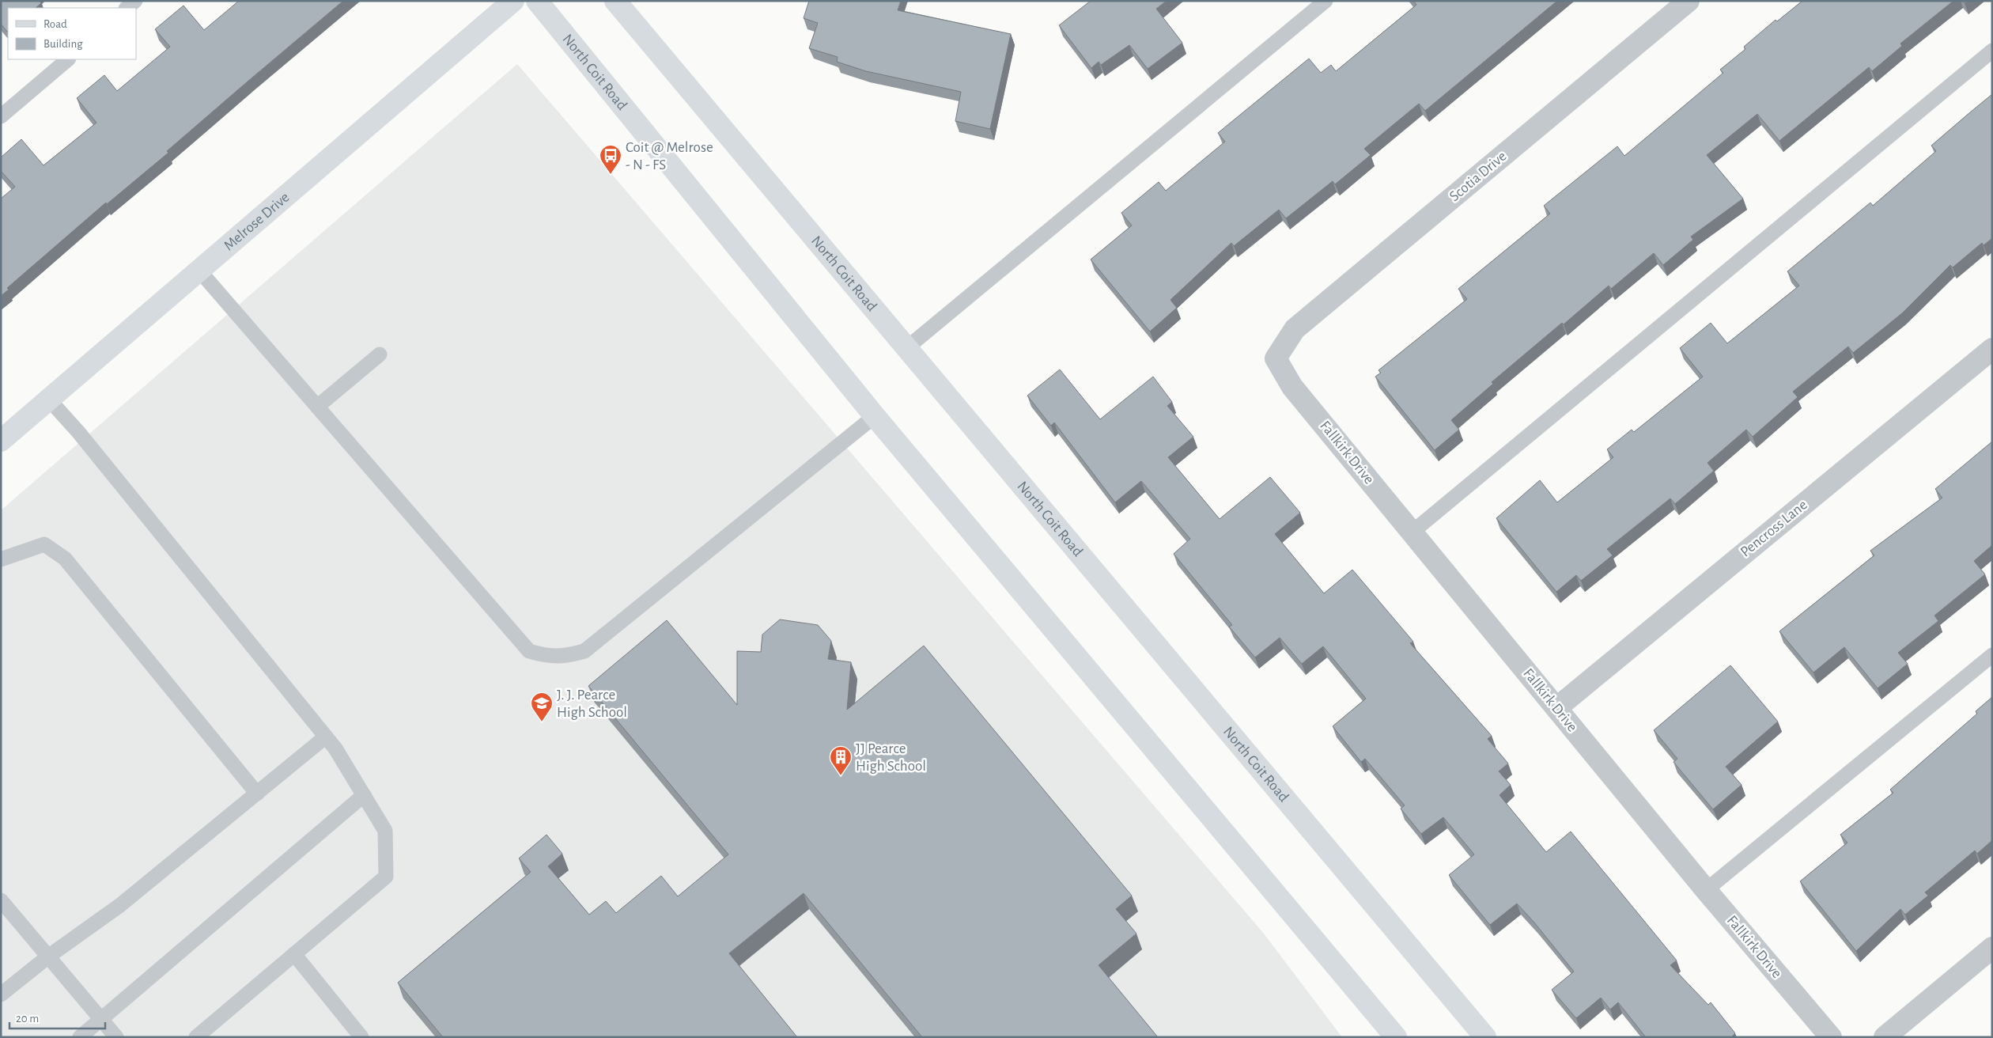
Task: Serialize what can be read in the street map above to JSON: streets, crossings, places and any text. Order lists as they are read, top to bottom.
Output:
{
  "streets": {
    "main road": ["North Coit Road", "Melrose Drive"],
    "street": ["Scotia Drive", "Fallkirk Drive", "Pencross Lane"]
  },
  "crossings": [
    ["Scotia Drive", "Fallkirk Drive"],
    ["Fallkirk Drive", "Pencross Lane"]
  ],
  "places": {
    "bus stop": ["Coit @ Melrose - N - FS"],
    "school or university": ["J. J. Pearce High School"],
    "building": ["JJ Pearce High School"]
  },
  "legend": ["Road", "Building"],
  "scale_bar": "20 m"
}
